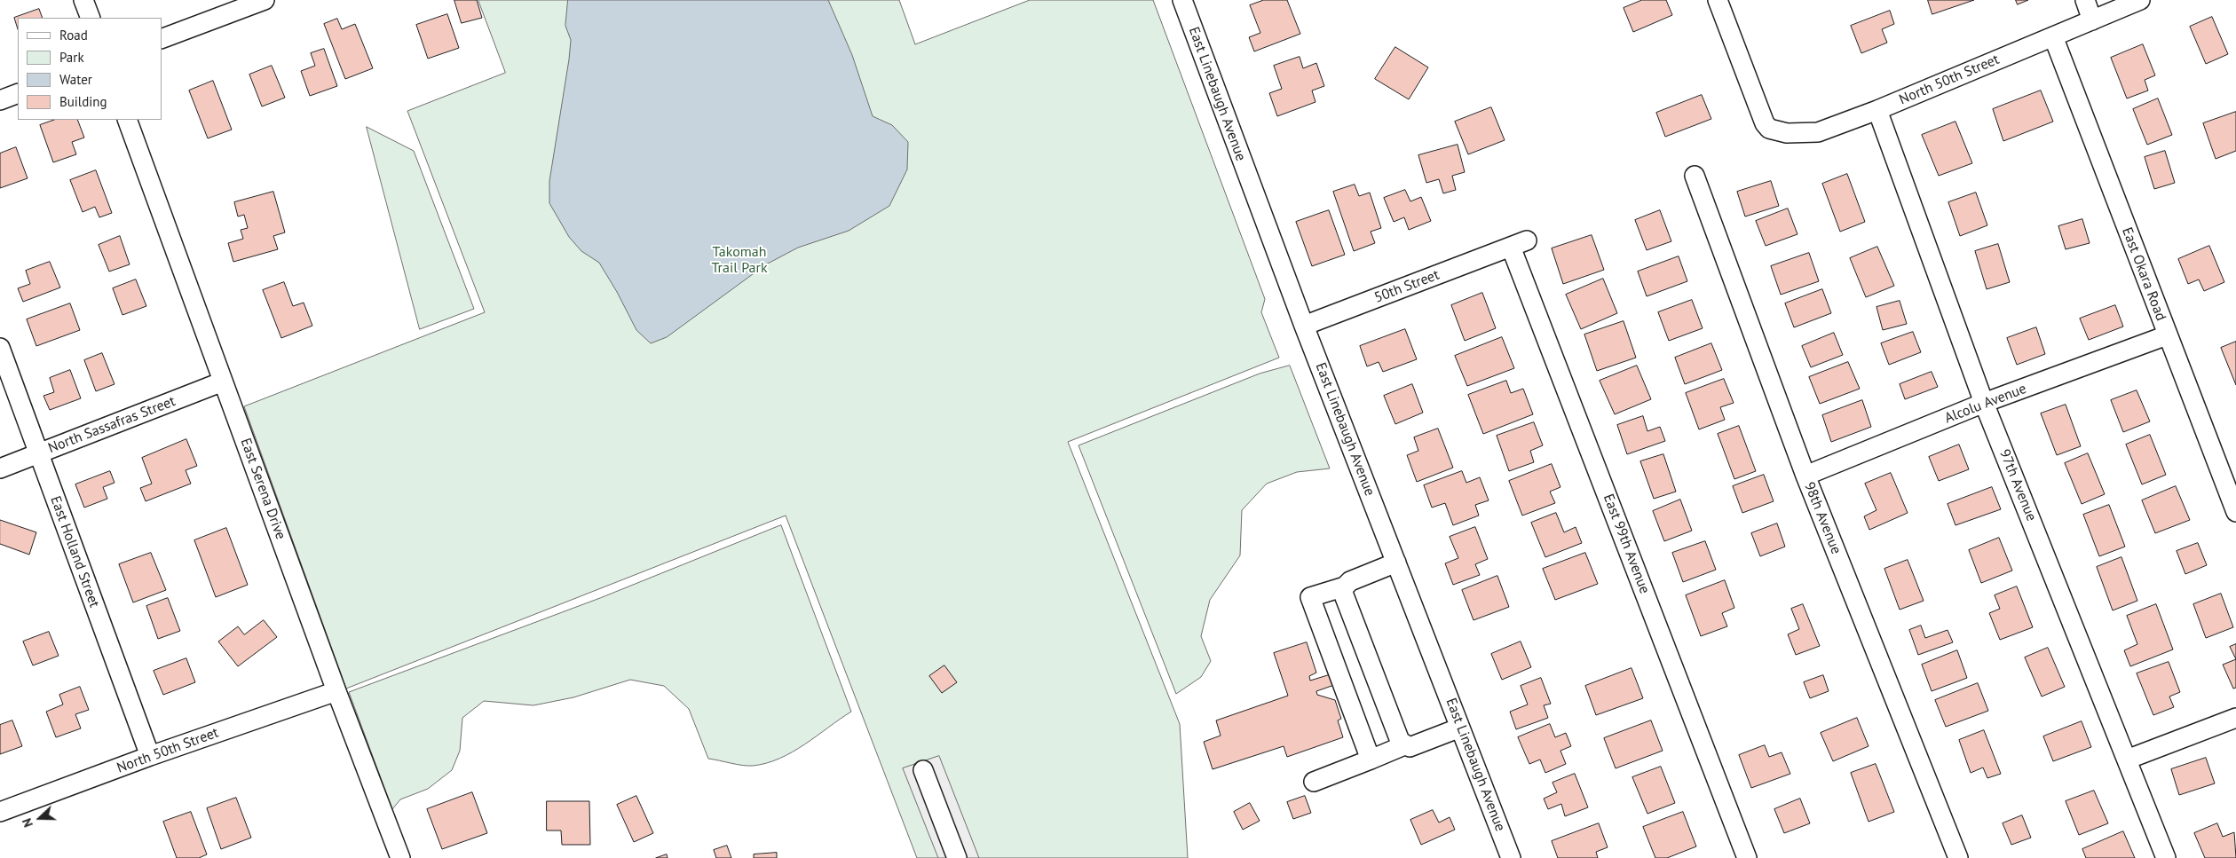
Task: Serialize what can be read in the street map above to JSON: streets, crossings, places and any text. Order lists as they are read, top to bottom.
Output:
{
  "streets": {
    "street": [
      "North 50th Street",
      "East Linebaugh Avenue",
      "East Okara Road",
      "50th Street",
      "Alcolu Avenue",
      "North Sassafras Street",
      "97th Avenue",
      "East Serena Drive",
      "98th Avenue",
      "East 99th Avenue",
      "East Holland Street"
    ]
  },
  "crossings": [
    ["North 50th Street", "East Okara Road"],
    ["North 50th Street", "97th Avenue"],
    ["North 50th Street", "East Serena Drive"],
    ["North 50th Street", "East Holland Street"],
    ["East Linebaugh Avenue", "50th Street"],
    ["East Okara Road", "Alcolu Avenue"],
    ["50th Street", "East 99th Avenue"],
    ["Alcolu Avenue", "97th Avenue"],
    ["Alcolu Avenue", "98th Avenue"],
    ["North Sassafras Street", "East Serena Drive"],
    ["North Sassafras Street", "East Holland Street"]
  ],
  "parks": ["Takomah Trail Park"],
  "legend": [
    "Road",
    "Park",
    "Water",
    "Building"
  ],
  "north": "left"
}
